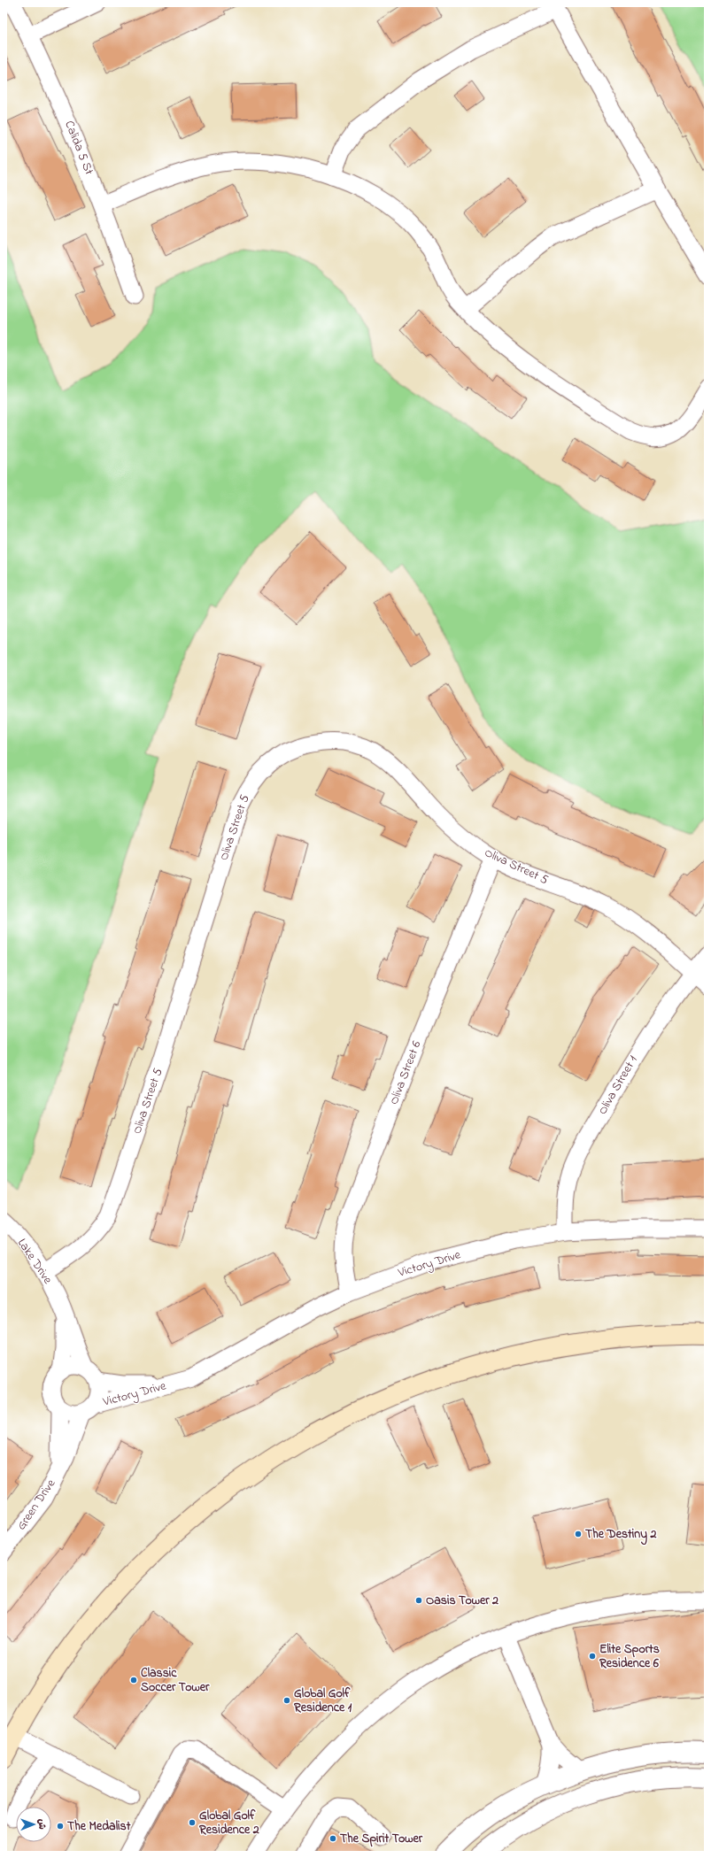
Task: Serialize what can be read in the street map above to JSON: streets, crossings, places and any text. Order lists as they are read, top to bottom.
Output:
{
  "streets": {
    "street": [
      "Calida 5 St",
      "Oliva Street 5",
      "Oliva Street 6",
      "Oliva Street 1",
      "Lake Drive",
      "Victory Drive",
      "Green Drive"
    ]
  },
  "crossings": [
    ["Oliva Street 5", "Oliva Street 6"],
    ["Oliva Street 5", "Oliva Street 1"],
    ["Oliva Street 5", "Lake Drive"],
    ["Oliva Street 6", "Victory Drive"],
    ["Oliva Street 1", "Victory Drive"],
    ["Lake Drive", "Victory Drive"],
    ["Lake Drive", "Green Drive"],
    ["Victory Drive", "Green Drive"]
  ],
  "places": [
    "The Destiny 2",
    "Oasis Tower 2",
    "Elite Sports Residence 6",
    "Classic Soccer Tower",
    "Global Golf Residence 1",
    "Global Golf Residence 2",
    "The Medalist",
    "The Spirit Tower"
  ],
  "north": "right"
}
